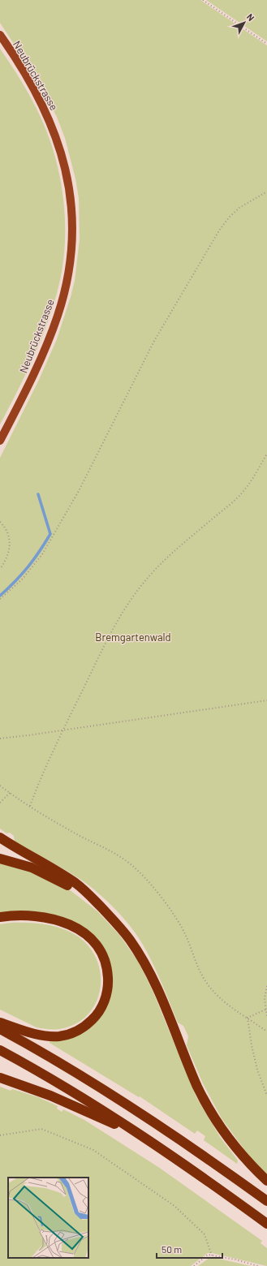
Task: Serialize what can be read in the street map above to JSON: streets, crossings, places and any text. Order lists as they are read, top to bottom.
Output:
{
  "streets": {
    "main road": ["Neubrückstrasse"]
  },
  "parks": ["Bremgartenwald"],
  "scale_bar": "50 m",
  "north": "top right"
}
